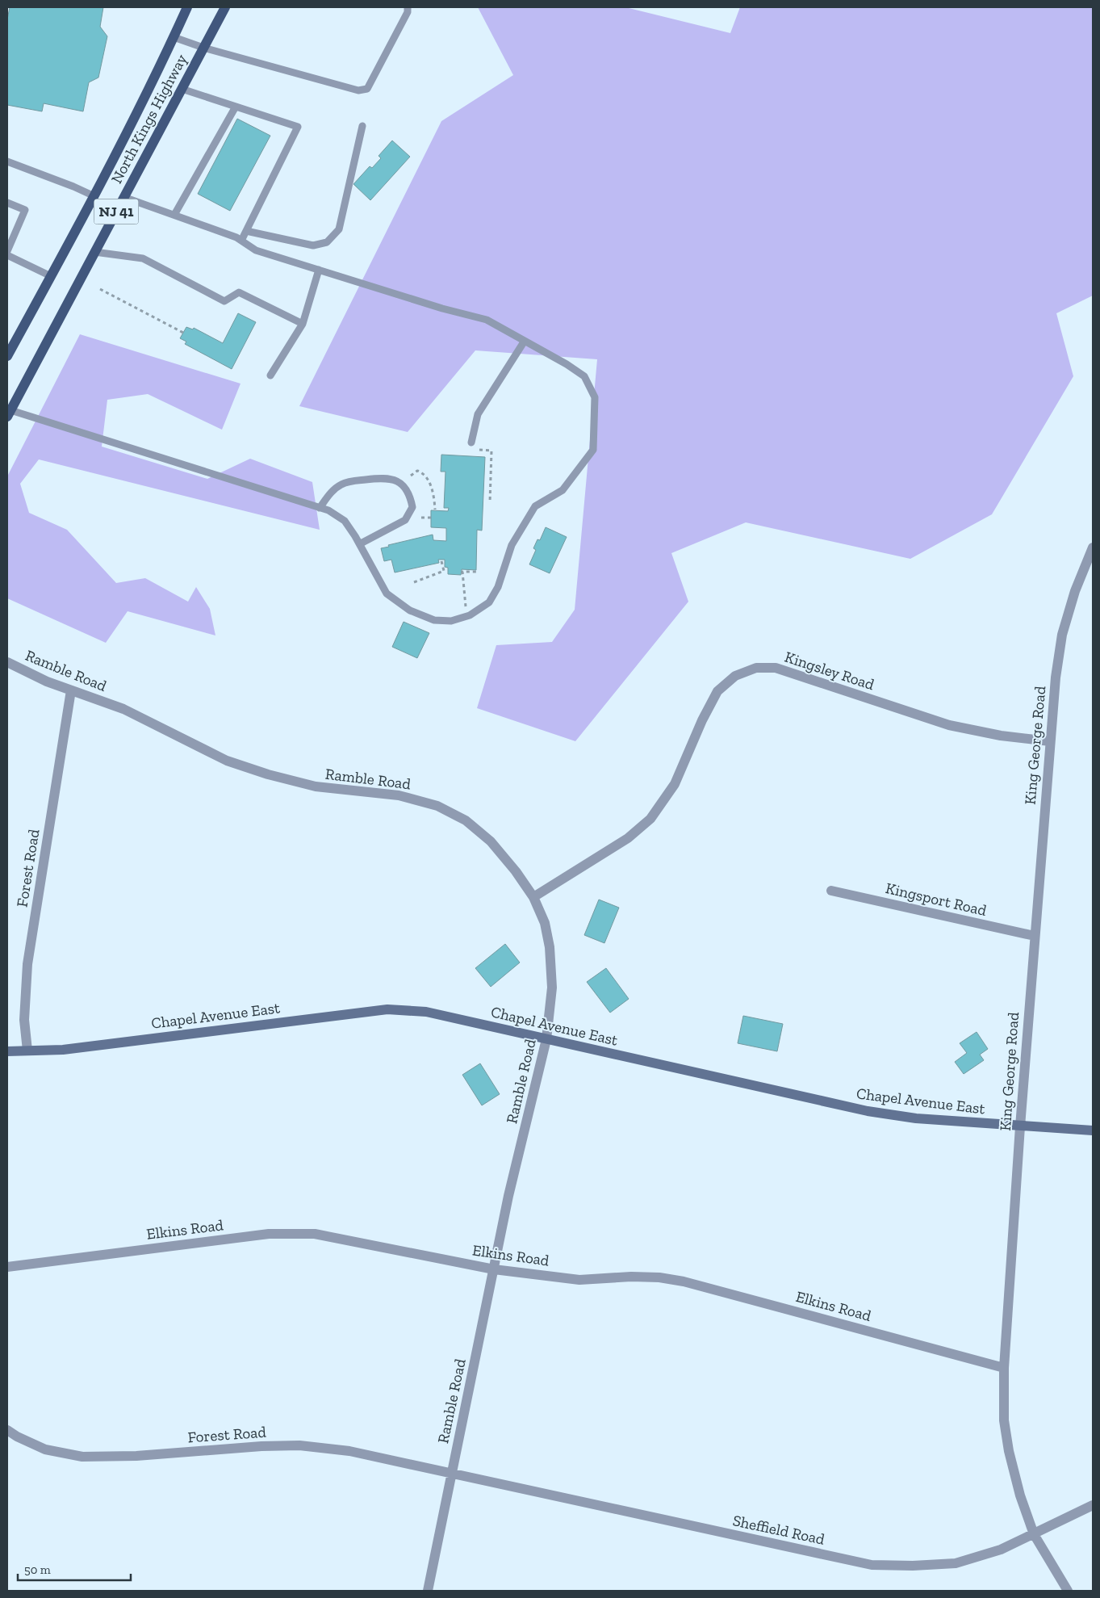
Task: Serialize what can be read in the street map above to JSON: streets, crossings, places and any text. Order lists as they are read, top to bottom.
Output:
{
  "streets": {
    "main road": ["North Kings Highway", "NJ 41"],
    "street": [
      "Ramble Road",
      "Kingsley Road",
      "King George Road",
      "Forest Road",
      "Kingsport Road",
      "Chapel Avenue East",
      "Elkins Road",
      "Sheffield Road"
    ]
  },
  "crossings": [
    ["Ramble Road", "Kingsley Road"],
    ["Ramble Road", "Forest Road"],
    ["Ramble Road", "Chapel Avenue East"],
    ["Ramble Road", "Elkins Road"],
    ["Ramble Road", "Sheffield Road"],
    ["Kingsley Road", "King George Road"],
    ["King George Road", "Kingsport Road"],
    ["King George Road", "Chapel Avenue East"],
    ["King George Road", "Elkins Road"],
    ["King George Road", "Sheffield Road"],
    ["Forest Road", "Chapel Avenue East"],
    ["Forest Road", "Sheffield Road"]
  ],
  "scale_bar": "50 m"
}
